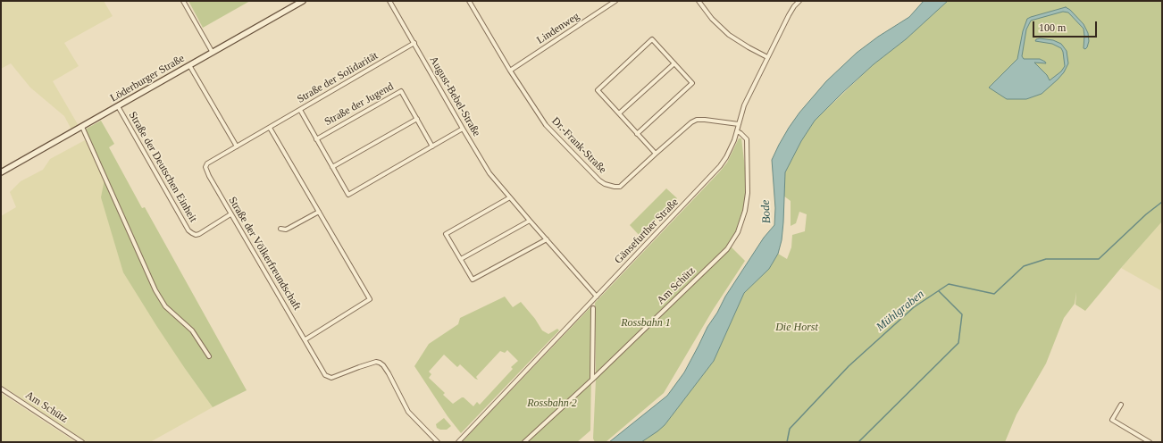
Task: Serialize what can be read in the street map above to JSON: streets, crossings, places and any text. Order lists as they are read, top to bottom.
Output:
{
  "streets": {
    "street": [
      "Lindenweg",
      "Straße der Solidarität",
      "Löderburger Straße",
      "August-Bebel-Straße",
      "Straße der Jugend",
      "Dr.-Frank-Straße",
      "Straße der Deutschen Einheit",
      "Gänsefurther Straße",
      "Straße der Völkerfreundschaft",
      "Am Schütz"
    ]
  },
  "crossings": [
    ["Lindenweg", "Dr.-Frank-Straße"],
    ["Straße der Solidarität", "August-Bebel-Straße"],
    ["Straße der Solidarität", "Straße der Jugend"],
    ["Straße der Solidarität", "Straße der Völkerfreundschaft"],
    ["Löderburger Straße", "Straße der Deutschen Einheit"],
    ["August-Bebel-Straße", "Straße der Jugend"],
    ["August-Bebel-Straße", "Gänsefurther Straße"],
    ["Dr.-Frank-Straße", "Gänsefurther Straße"],
    ["Straße der Deutschen Einheit", "Straße der Völkerfreundschaft"],
    ["Gänsefurther Straße", "Am Schütz"]
  ],
  "water": ["Bode", "Mühlgraben"],
  "parks": ["Rossbahn 1", "Die Horst", "Rossbahn 2"],
  "scale_bar": "100 m"
}
